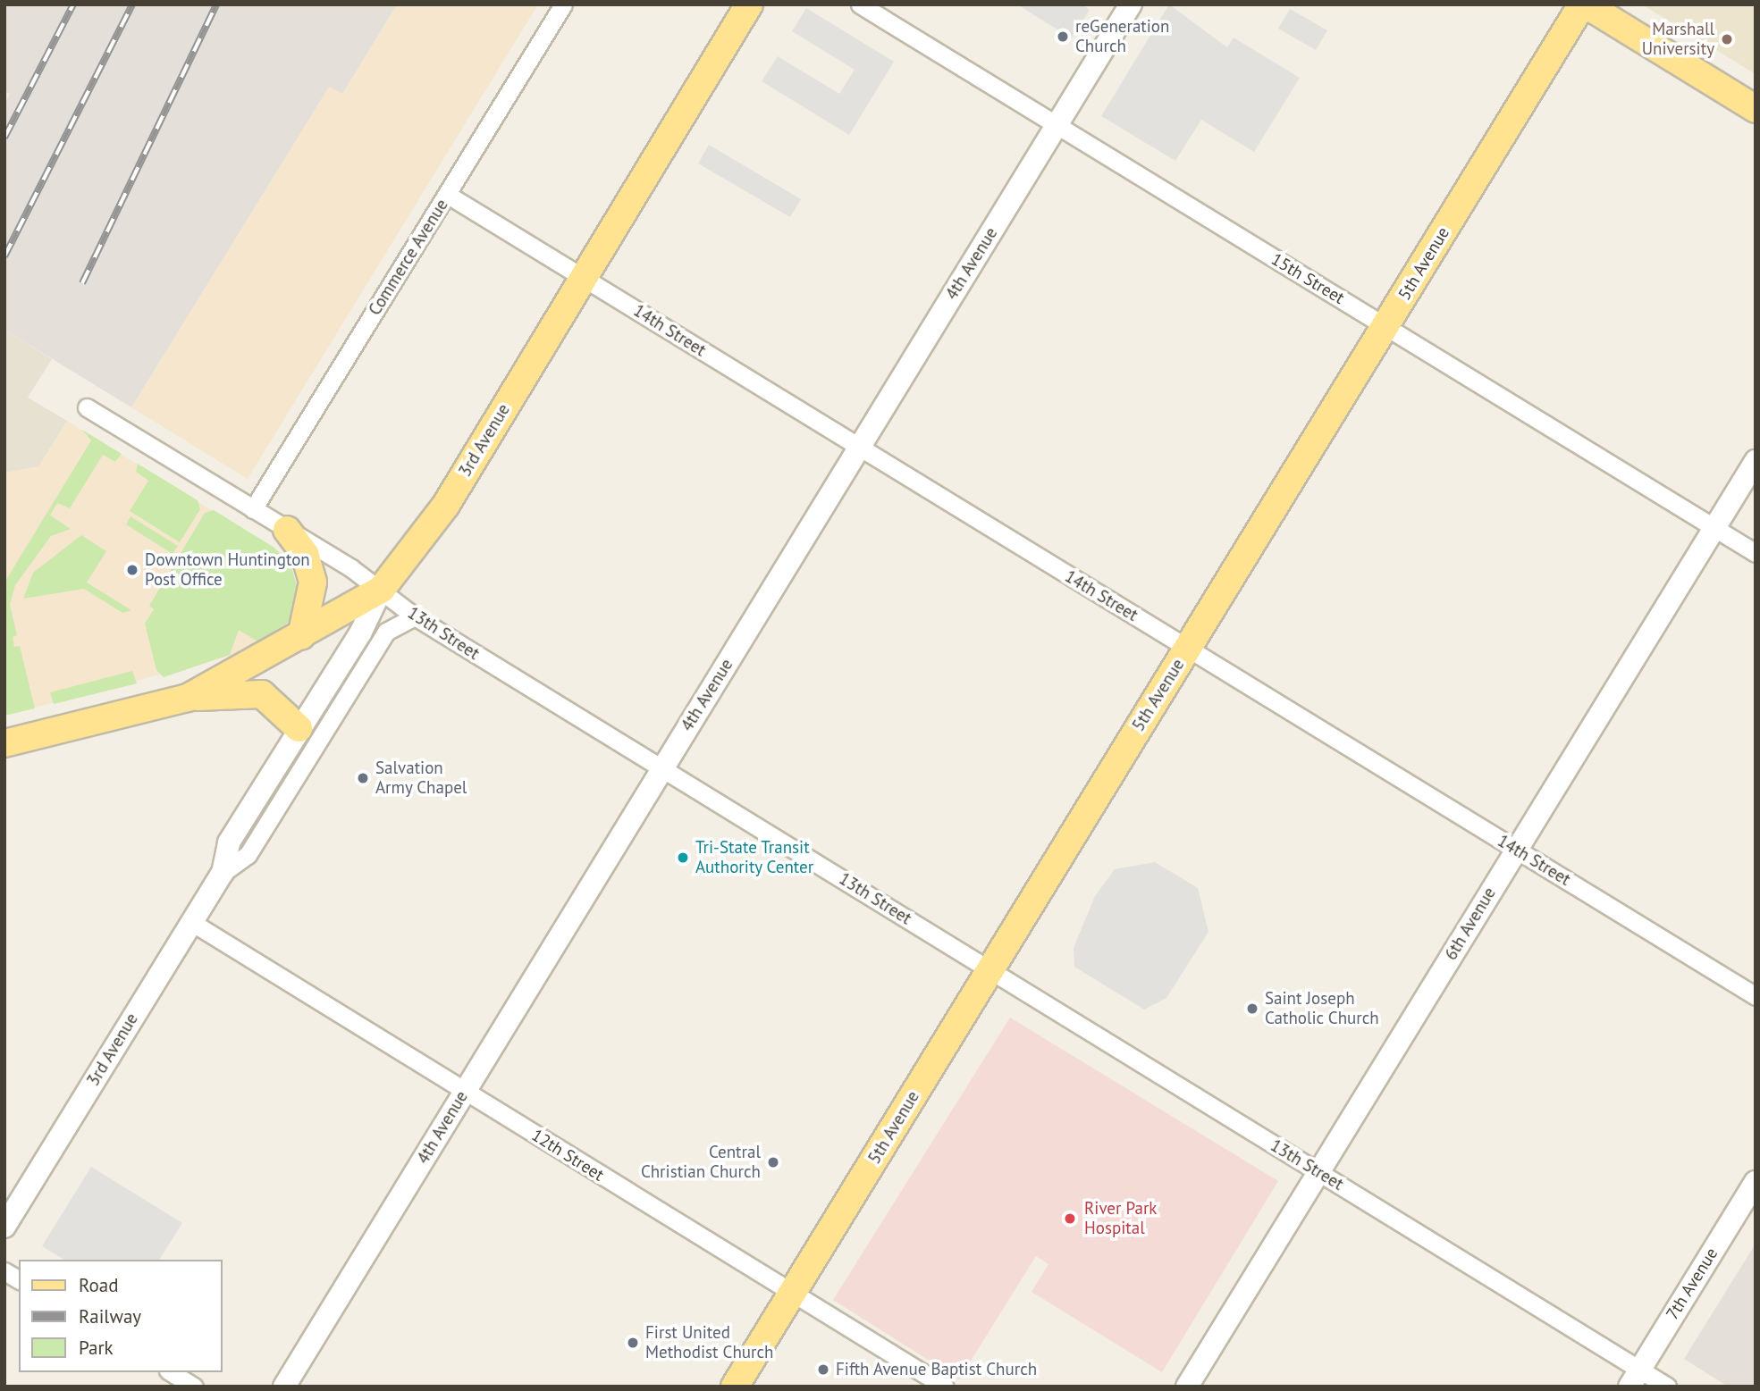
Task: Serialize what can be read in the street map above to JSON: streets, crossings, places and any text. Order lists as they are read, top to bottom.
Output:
{
  "streets": {
    "main road": ["5th Avenue", "3rd Avenue"],
    "street": [
      "Commerce Avenue",
      "4th Avenue",
      "15th Street",
      "14th Street",
      "13th Street",
      "6th Avenue",
      "12th Street",
      "7th Avenue"
    ]
  },
  "crossings": [
    ["Commerce Avenue", "14th Street"],
    ["Commerce Avenue", "13th Street"],
    ["4th Avenue", "15th Street"],
    ["4th Avenue", "14th Street"],
    ["4th Avenue", "13th Street"],
    ["4th Avenue", "12th Street"],
    ["5th Avenue", "15th Street"],
    ["5th Avenue", "14th Street"],
    ["5th Avenue", "13th Street"],
    ["5th Avenue", "12th Street"],
    ["15th Street", "6th Avenue"],
    ["14th Street", "3rd Avenue"],
    ["14th Street", "6th Avenue"],
    ["3rd Avenue", "13th Street"],
    ["3rd Avenue", "12th Street"],
    ["13th Street", "6th Avenue"],
    ["13th Street", "7th Avenue"]
  ],
  "places": [
    "reGeneration Church",
    "Marshall University",
    "Downtown Huntington Post Office",
    "Salvation Army Chapel",
    "Tri-State Transit Authority Center",
    "Saint Joseph Catholic Church",
    "Central Christian Church",
    "River Park Hospital",
    "First United Methodist Church",
    "Fifth Avenue Baptist Church"
  ],
  "legend": ["Road", "Railway", "Park"]
}
